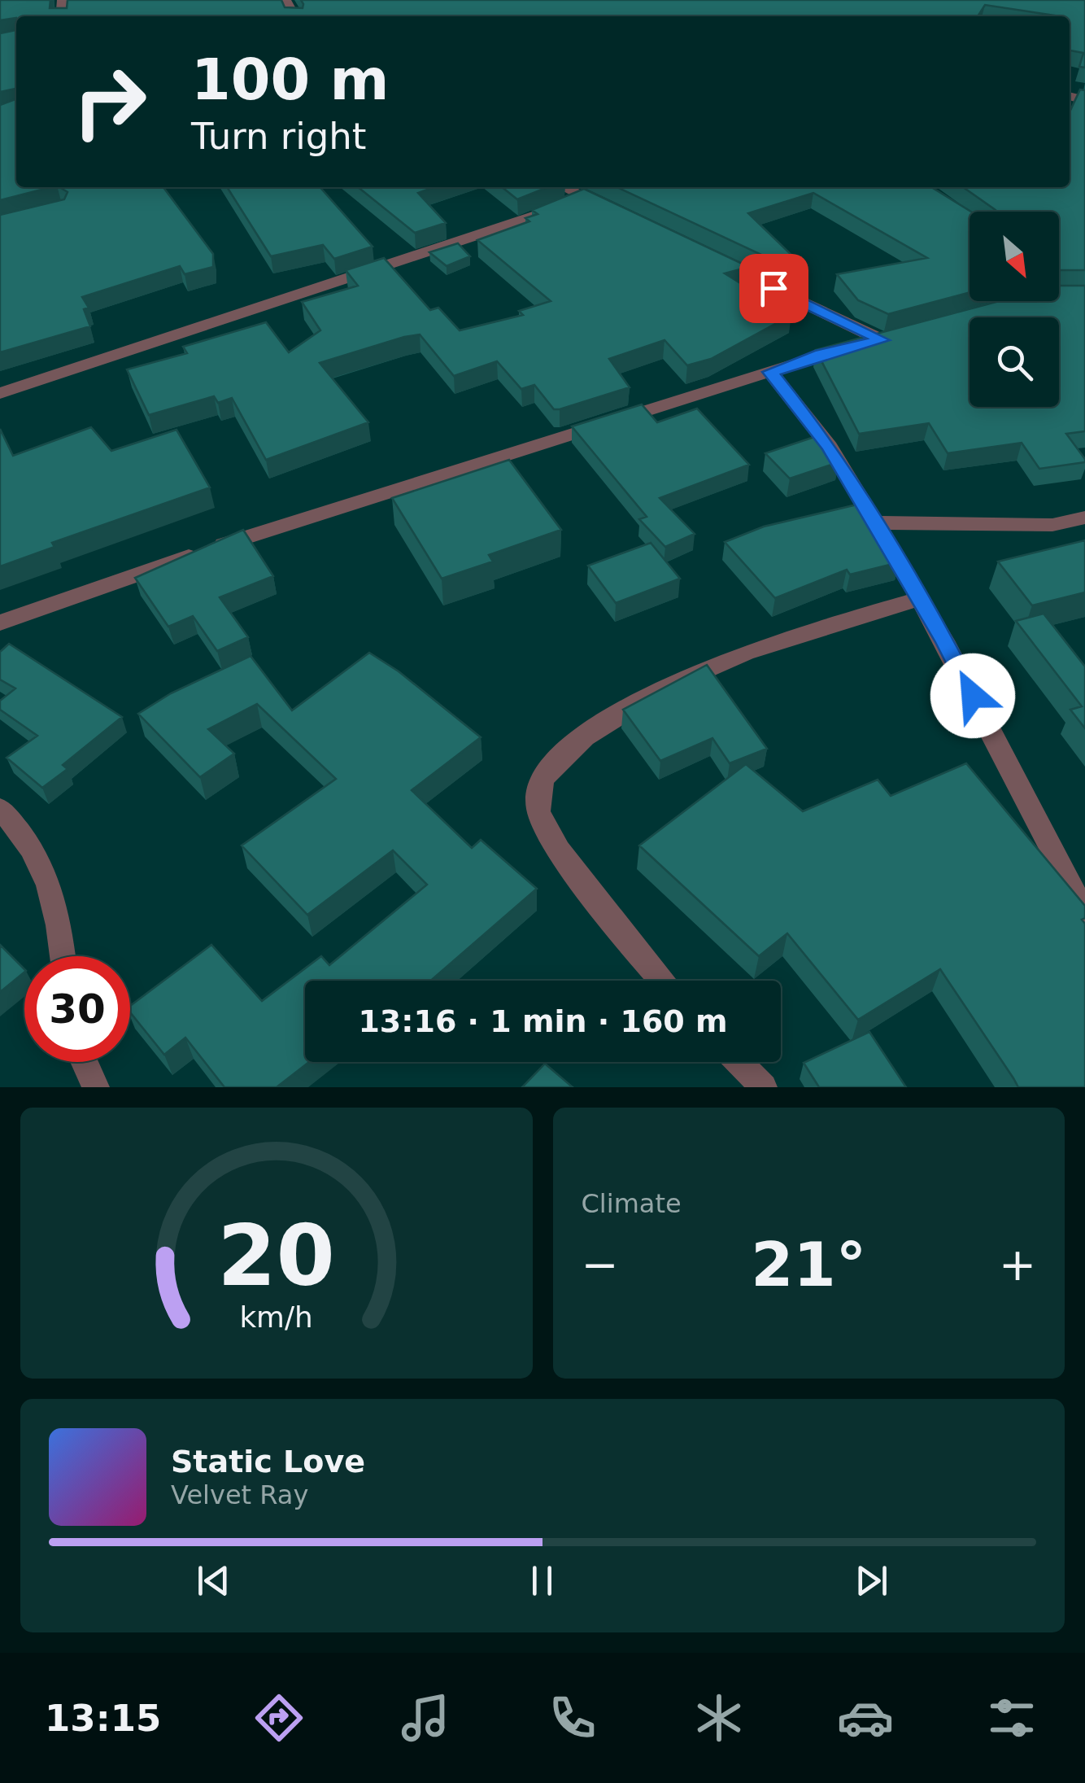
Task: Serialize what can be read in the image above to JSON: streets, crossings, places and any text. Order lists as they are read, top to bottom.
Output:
{
  "north": "bottom right",
  "page": {
    "turn": ["100 m", "Turn right"],
    "limit": "30",
    "trip": "13:16 · 1 min · 160 m",
    "tile": "Climate",
    "heat": ["−", "21°", "+"],
    "song": ["Static Love", "Velvet Ray"],
    "tabs": "13:15",
    "gauge": ["20", "km/h"]
  }
}
